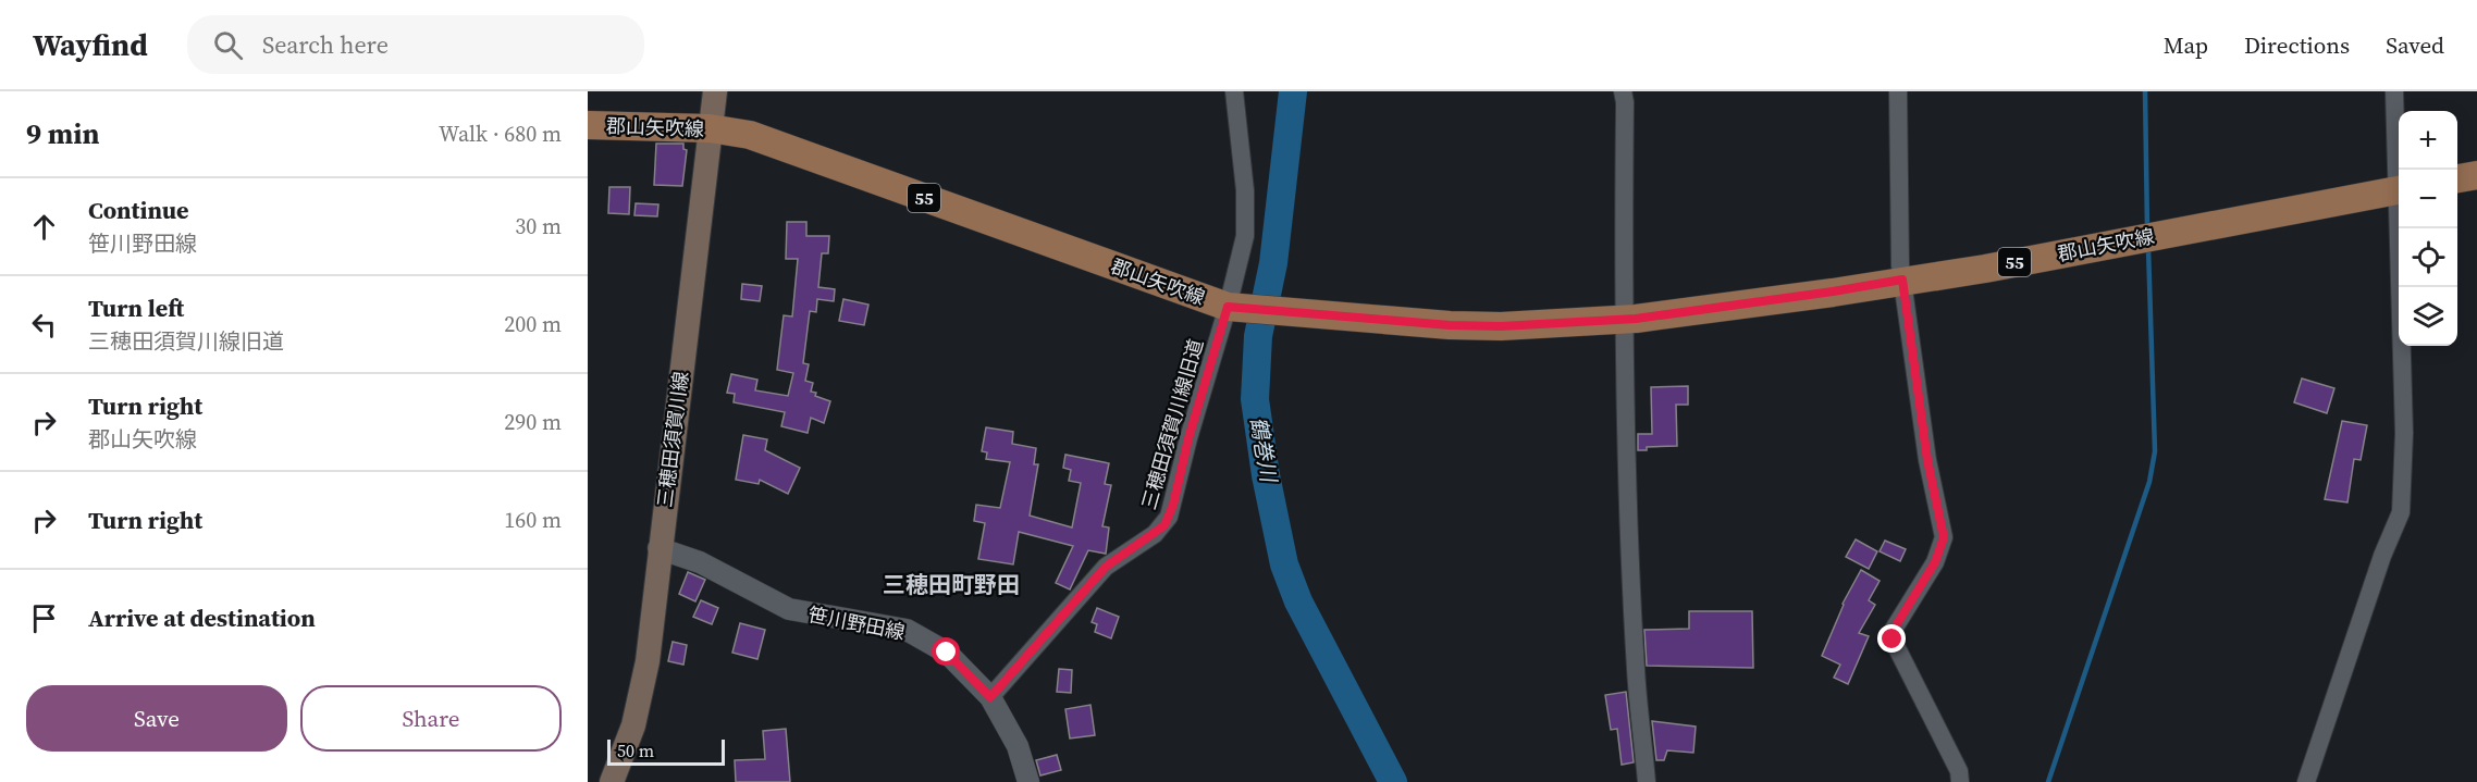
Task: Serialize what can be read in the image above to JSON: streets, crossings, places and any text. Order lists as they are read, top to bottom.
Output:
{
  "streets": {
    "main road": ["郡山矢吹線", "55", "三穂田須賀川線"],
    "street": ["三穂田須賀川線旧道", "笹川野田線"]
  },
  "crossings": [
    ["郡山矢吹線", "三穂田須賀川線旧道"],
    ["郡山矢吹線", "三穂田須賀川線"],
    ["三穂田須賀川線旧道", "笹川野田線"],
    ["三穂田須賀川線", "笹川野田線"]
  ],
  "districts": ["三穂田町野田"],
  "water": ["鶴巻川"],
  "scale_bar": "50 m",
  "page": {
    "header": "Wayfind",
    "search": "Search here",
    "nav": ["Map", "Directions", "Saved"],
    "heading": ["9 min", "Walk · 680 m"],
    "map_buttons": ["+", "−"],
    "list": [
      ["Continue", "笹川野田線", "30 m"],
      ["Turn left", "三穂田須賀川線旧道", "200 m"],
      ["Turn right", "郡山矢吹線", "290 m"],
      ["Turn right", "160 m"],
      "Arrive at destination"
    ],
    "buttons": ["Save", "Share"],
    "scale": "50 m"
  }
}
